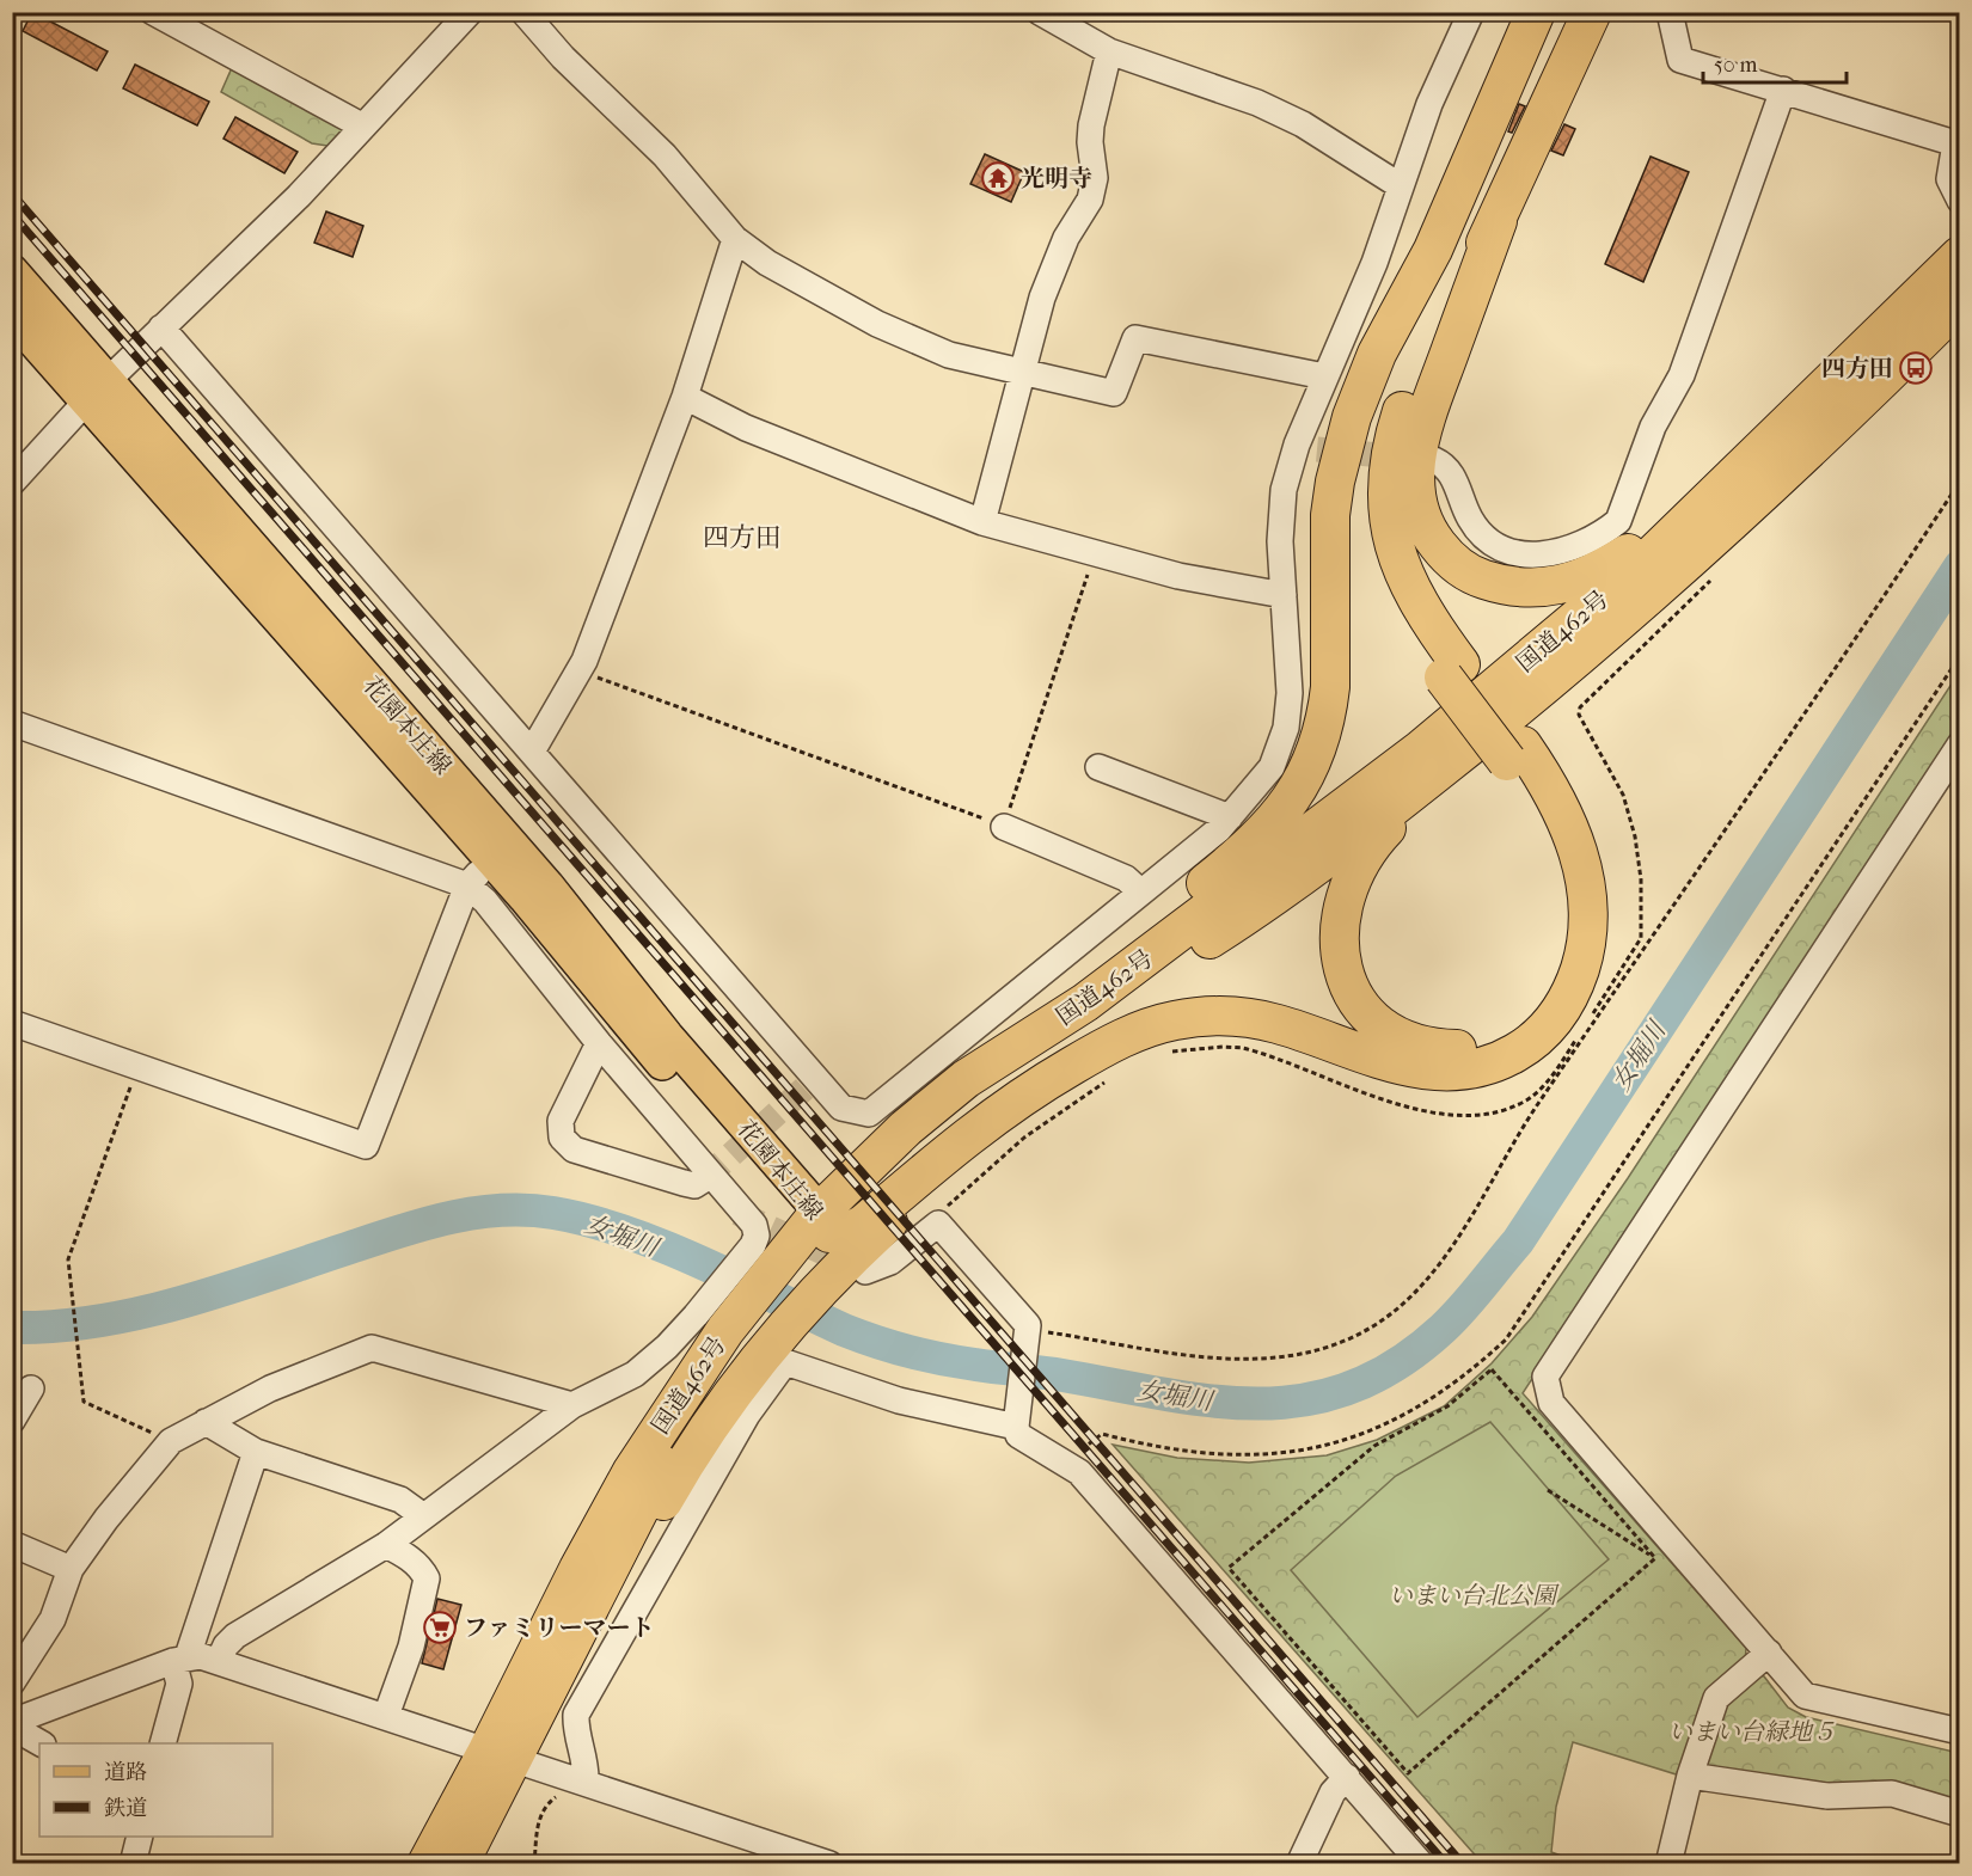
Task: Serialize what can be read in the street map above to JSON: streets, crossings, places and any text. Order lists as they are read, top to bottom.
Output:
{
  "streets": {
    "highway": ["国道462号"],
    "main road": ["花園本庄線"]
  },
  "crossings": [
    ["国道462号", "花園本庄線"]
  ],
  "districts": ["四方田"],
  "water": ["女堀川"],
  "parks": ["いまい台北公園", "いまい台緑地５"],
  "places": {
    "temple": ["光明寺"],
    "bus stop": ["四方田"],
    "supermarket": ["ファミリーマート"]
  },
  "legend": ["道路", "鉄道"],
  "scale_bar": "50 m"
}
